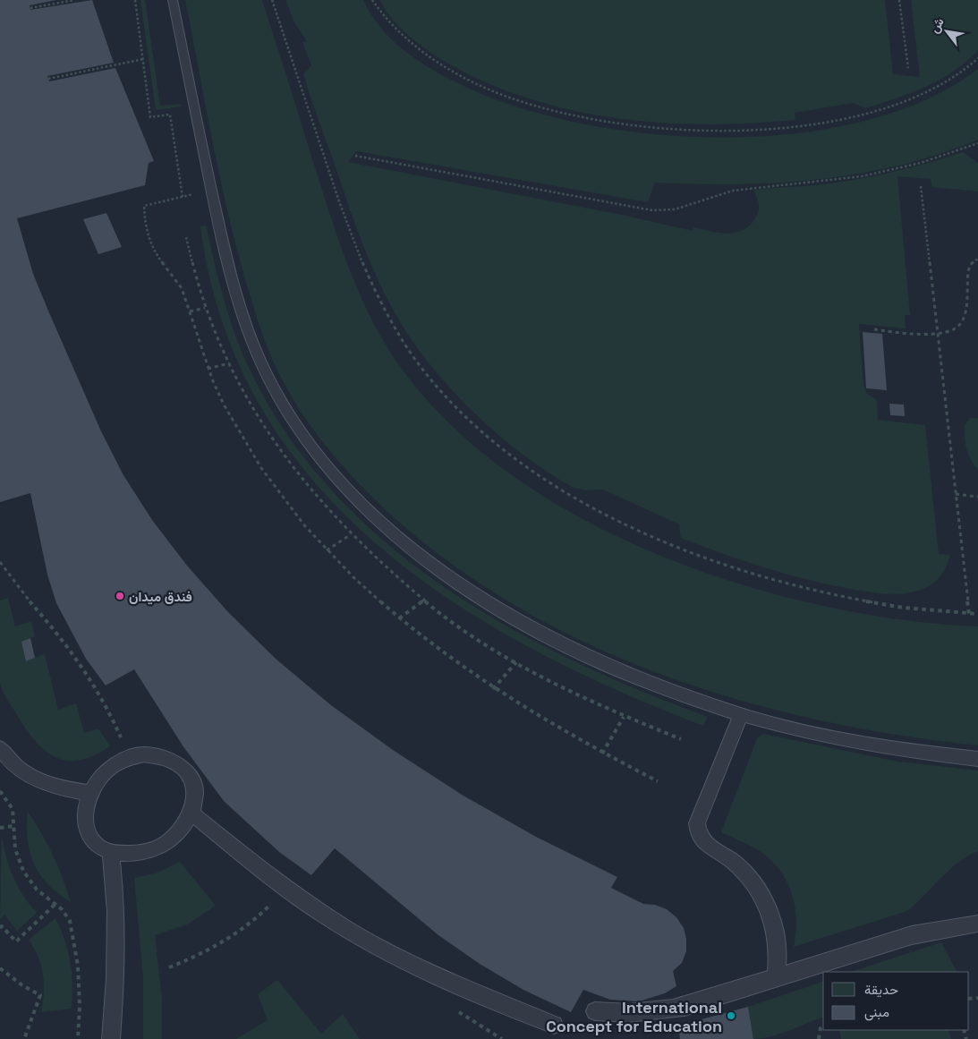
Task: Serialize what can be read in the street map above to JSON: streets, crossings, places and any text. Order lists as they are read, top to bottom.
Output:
{
  "places": ["فندق ميدان", "International Concept for Education"],
  "legend": ["حديقة", "مبنى"],
  "north": "top left"
}
